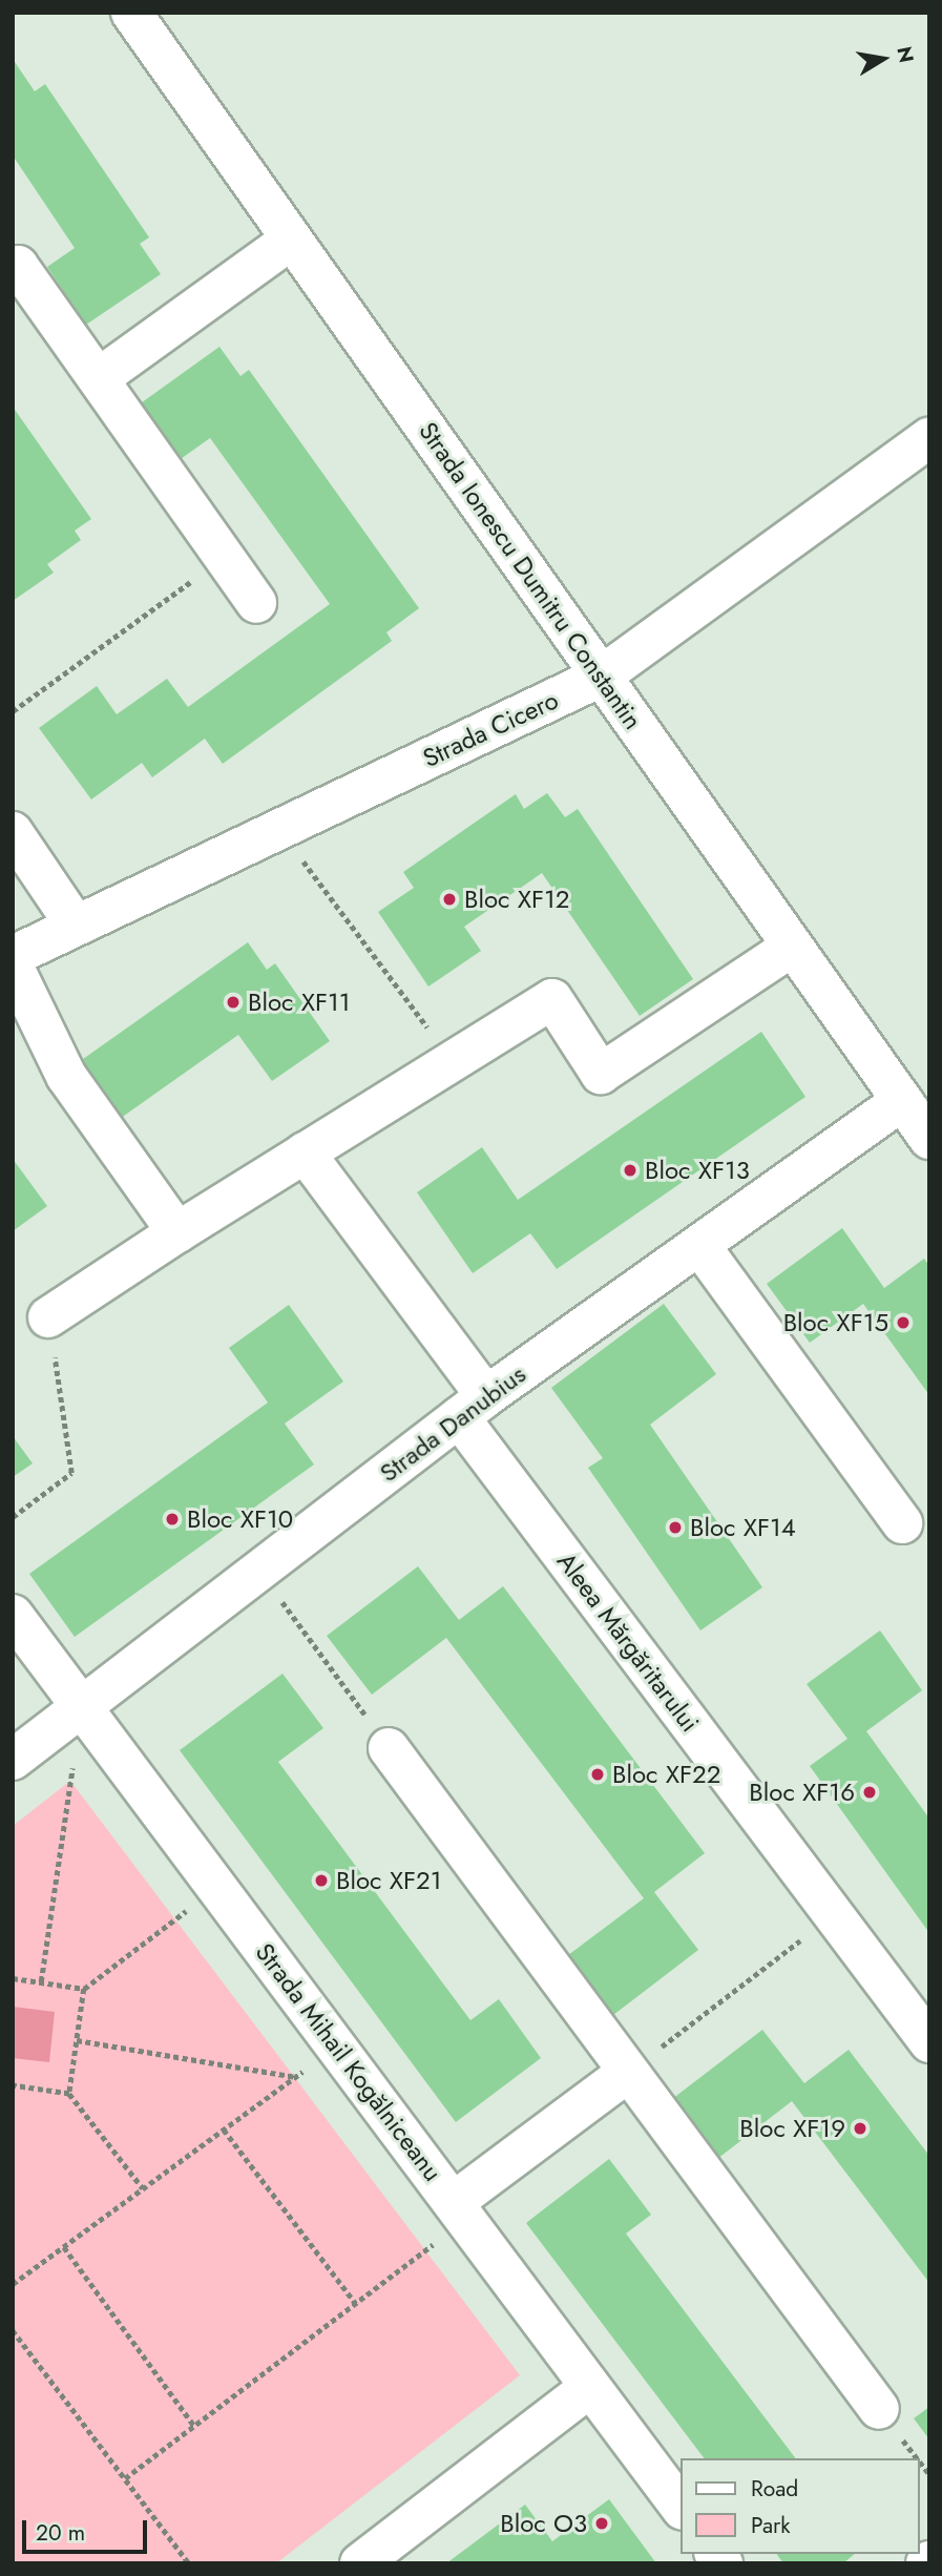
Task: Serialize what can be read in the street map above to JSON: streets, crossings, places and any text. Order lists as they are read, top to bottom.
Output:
{
  "streets": {
    "street": [
      "Strada Ionescu Dumitru Constantin",
      "Strada Cicero",
      "Strada Danubius",
      "Aleea Mărgăritarului",
      "Strada Mihail Kogălniceanu"
    ]
  },
  "crossings": [
    ["Strada Ionescu Dumitru Constantin", "Strada Cicero"],
    ["Strada Ionescu Dumitru Constantin", "Strada Danubius"],
    ["Strada Danubius", "Aleea Mărgăritarului"],
    ["Strada Danubius", "Strada Mihail Kogălniceanu"]
  ],
  "places": [
    "Bloc XF12",
    "Bloc XF11",
    "Bloc XF13",
    "Bloc XF15",
    "Bloc XF10",
    "Bloc XF14",
    "Bloc XF22",
    "Bloc XF16",
    "Bloc XF21",
    "Bloc XF19",
    "Bloc O3"
  ],
  "legend": ["Road", "Park"],
  "scale_bar": "20 m",
  "north": "right"
}
